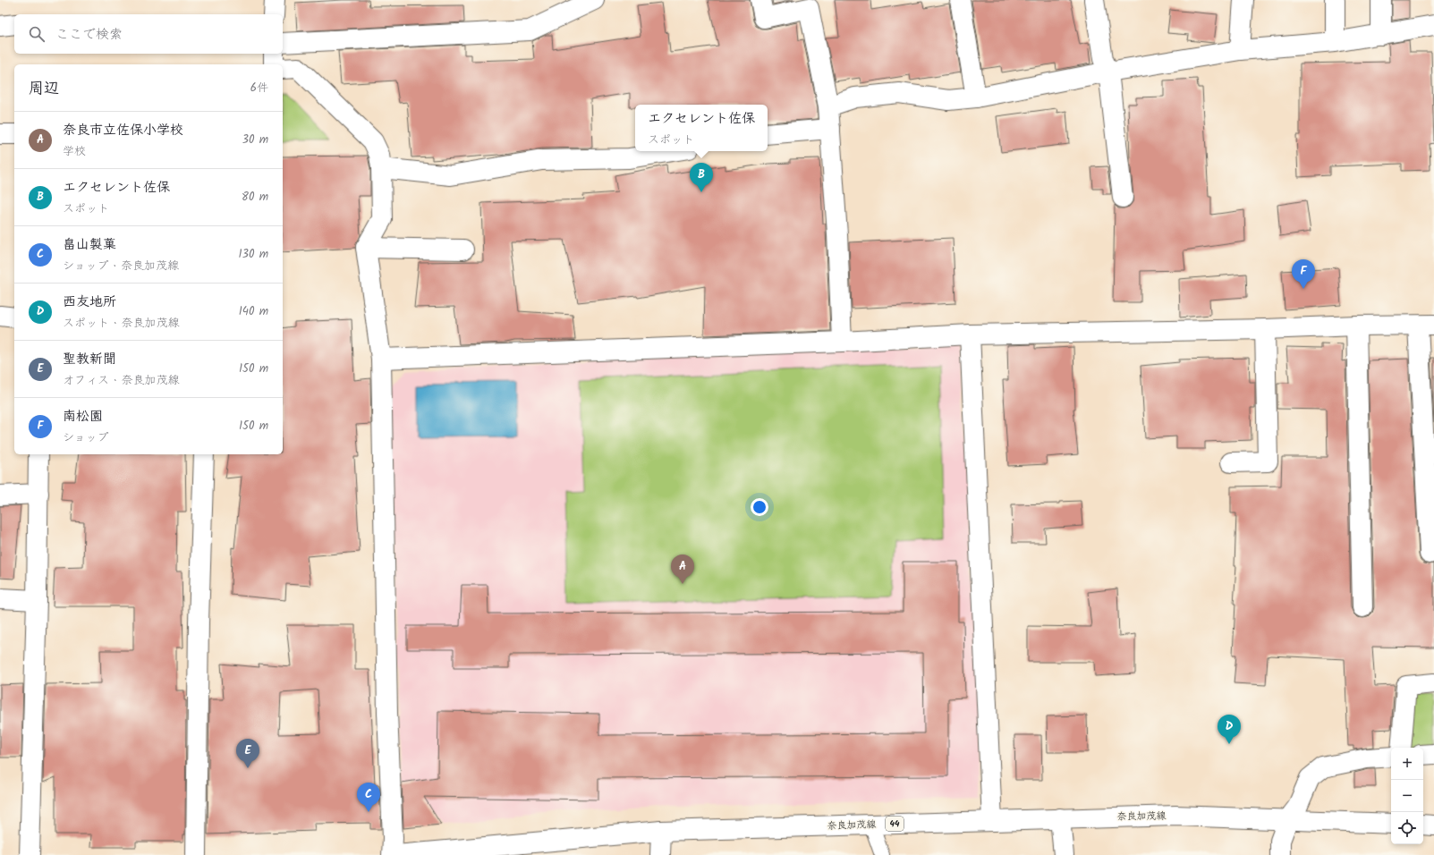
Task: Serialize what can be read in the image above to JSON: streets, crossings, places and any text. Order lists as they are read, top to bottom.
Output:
{
  "streets": {
    "street": ["奈良加茂線", "44"]
  },
  "page": {
    "search": "ここで検索",
    "heading": ["周辺", "6件"],
    "popup": ["エクセレント佐保", "スポット"],
    "list": [
      {
        "mark": "A",
        "name": "奈良市立佐保小学校",
        "note": "学校",
        "value": "30 m"
      },
      {
        "mark": "B",
        "name": "エクセレント佐保",
        "note": "スポット",
        "value": "80 m"
      },
      {
        "mark": "C",
        "name": "畠山製菓",
        "note": "ショップ · 奈良加茂線",
        "value": "130 m"
      },
      {
        "mark": "D",
        "name": "西友地所",
        "note": "スポット · 奈良加茂線",
        "value": "140 m"
      },
      {
        "mark": "E",
        "name": "聖教新聞",
        "note": "オフィス · 奈良加茂線",
        "value": "150 m"
      },
      {
        "mark": "F",
        "name": "南松園",
        "note": "ショップ",
        "value": "150 m"
      }
    ],
    "pins": [
      "B",
      "F",
      "A",
      "D",
      "E",
      "C"
    ],
    "map_buttons": ["+", "−"]
  }
}
